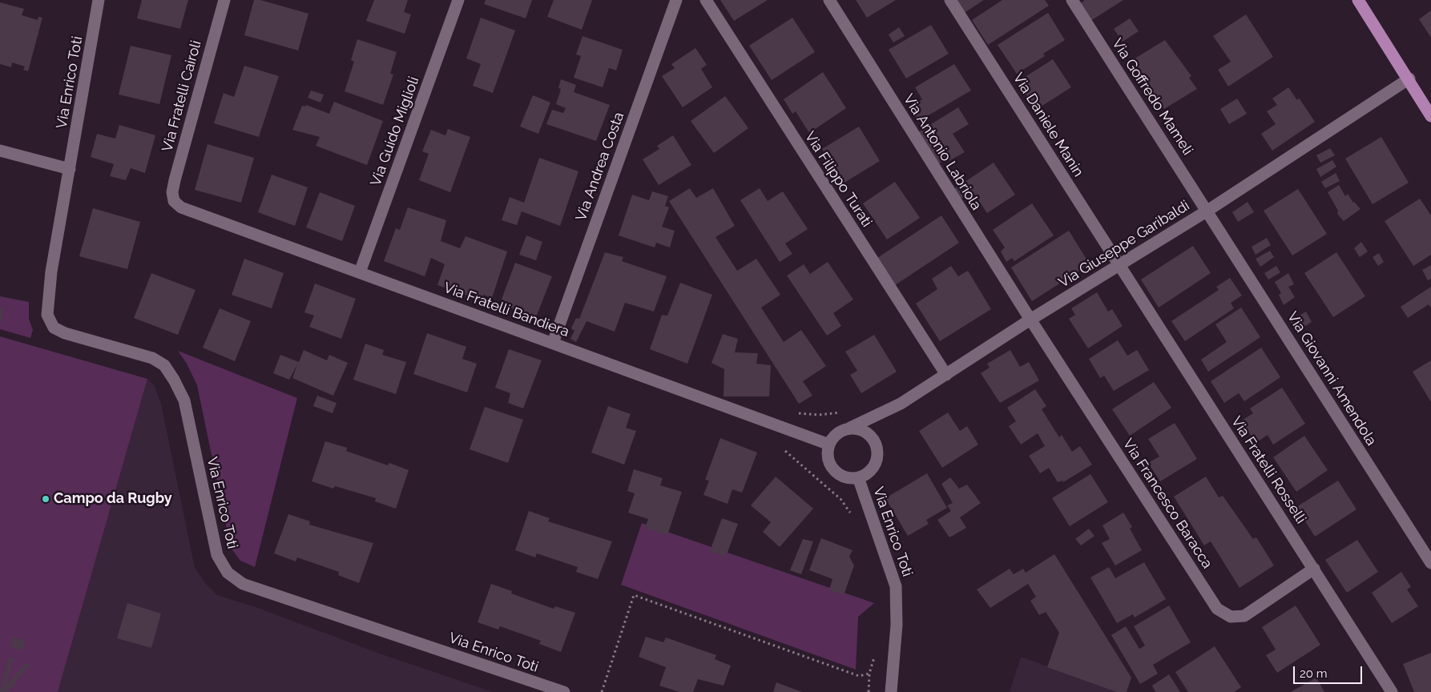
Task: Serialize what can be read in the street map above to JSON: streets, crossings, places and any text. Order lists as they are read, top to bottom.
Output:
{
  "streets": {
    "street": [
      "Via Enrico Toti",
      "Via Fratelli Cairoli",
      "Via Goffredo Mameli",
      "Via Daniele Manin",
      "Via Guido Miglioli",
      "Via Antonio Labriola",
      "Via Andrea Costa",
      "Via Filippo Turati",
      "Via Giuseppe Garibaldi",
      "Via Fratelli Bandiera",
      "Via Giovanni Amendola",
      "Via Fratelli Rosselli",
      "Via Francesco Baracca"
    ]
  },
  "crossings": [
    ["Via Enrico Toti", "Via Giuseppe Garibaldi"],
    ["Via Enrico Toti", "Via Fratelli Bandiera"],
    ["Via Fratelli Cairoli", "Via Fratelli Bandiera"],
    ["Via Goffredo Mameli", "Via Giuseppe Garibaldi"],
    ["Via Goffredo Mameli", "Via Giovanni Amendola"],
    ["Via Daniele Manin", "Via Giuseppe Garibaldi"],
    ["Via Daniele Manin", "Via Fratelli Rosselli"],
    ["Via Guido Miglioli", "Via Fratelli Bandiera"],
    ["Via Antonio Labriola", "Via Giuseppe Garibaldi"],
    ["Via Antonio Labriola", "Via Francesco Baracca"],
    ["Via Andrea Costa", "Via Fratelli Bandiera"],
    ["Via Filippo Turati", "Via Giuseppe Garibaldi"],
    ["Via Giuseppe Garibaldi", "Via Fratelli Bandiera"],
    ["Via Giuseppe Garibaldi", "Via Giovanni Amendola"],
    ["Via Giuseppe Garibaldi", "Via Fratelli Rosselli"],
    ["Via Giuseppe Garibaldi", "Via Francesco Baracca"],
    ["Via Fratelli Rosselli", "Via Francesco Baracca"]
  ],
  "places": ["Campo da Rugby"],
  "scale_bar": "20 m"
}
